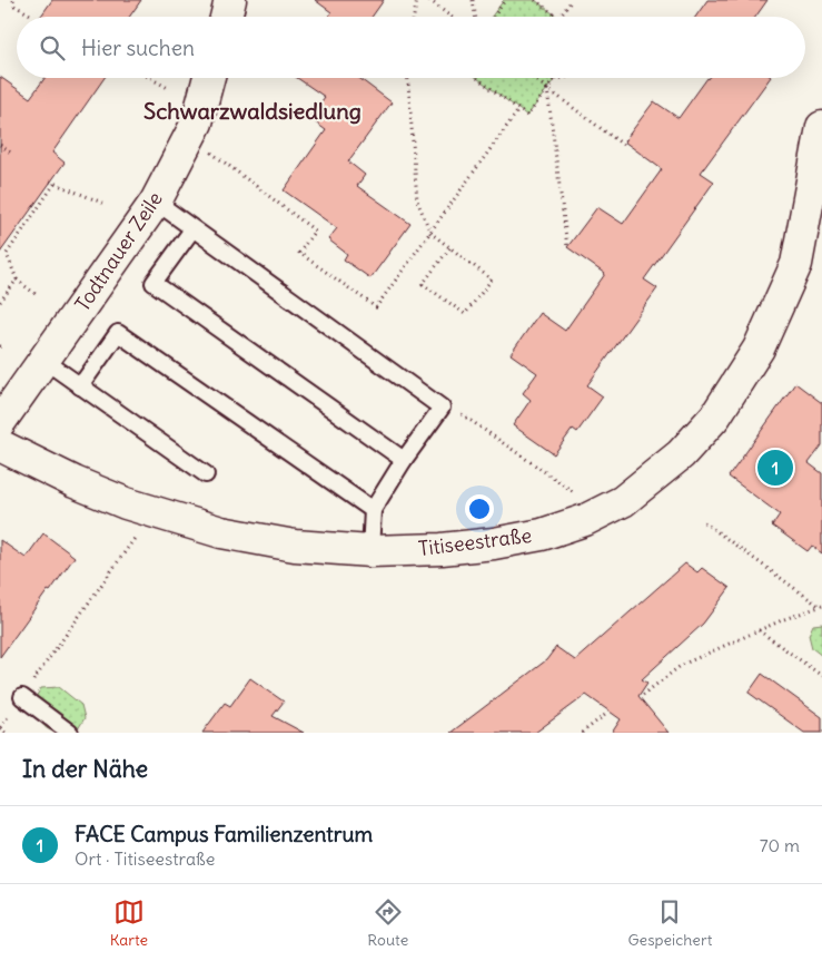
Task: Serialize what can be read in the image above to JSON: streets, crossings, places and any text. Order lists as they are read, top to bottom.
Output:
{
  "streets": {
    "street": ["Todtnauer Zeile", "Titiseestraße"]
  },
  "districts": ["Schwarzwaldsiedlung"],
  "page": {
    "search": "Hier suchen",
    "pins": "1",
    "heading": "In der Nähe",
    "list": [
      {
        "mark": "1",
        "name": "FACE Campus Familienzentrum",
        "note": "Ort · Titiseestraße",
        "value": "70 m"
      }
    ],
    "nav": ["Karte", "Route", "Gespeichert"]
  }
}
